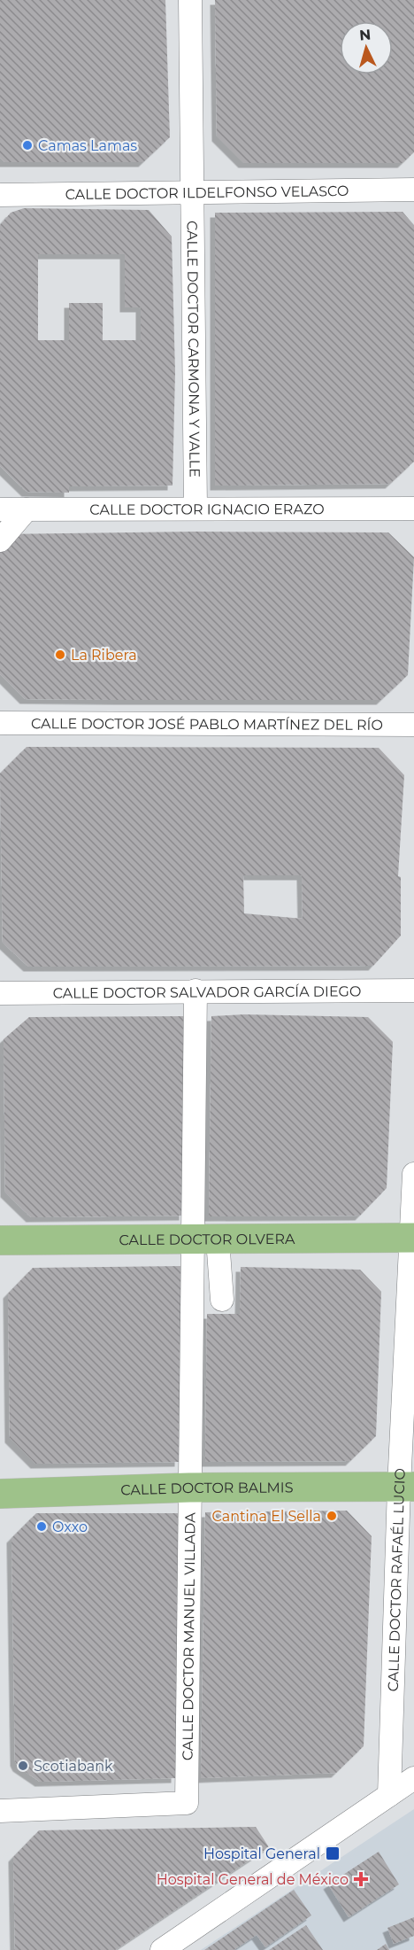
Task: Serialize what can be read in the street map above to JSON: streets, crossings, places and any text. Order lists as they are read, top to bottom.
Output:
{
  "streets": {
    "main road": ["CALLE DOCTOR OLVERA", "CALLE DOCTOR BALMIS"],
    "street": [
      "CALLE DOCTOR ILDELFONSO VELASCO",
      "CALLE DOCTOR CARMONA Y VALLE",
      "CALLE DOCTOR IGNACIO ERAZO",
      "CALLE DOCTOR JOSÉ PABLO MARTÍNEZ DEL RÍO",
      "CALLE DOCTOR SALVADOR GARCÍA DIEGO",
      "CALLE DOCTOR RAFAÉL LUCIO",
      "CALLE DOCTOR MANUEL VILLADA"
    ]
  },
  "crossings": [
    ["CALLE DOCTOR ILDELFONSO VELASCO", "CALLE DOCTOR CARMONA Y VALLE"],
    ["CALLE DOCTOR CARMONA Y VALLE", "CALLE DOCTOR IGNACIO ERAZO"],
    ["CALLE DOCTOR SALVADOR GARCÍA DIEGO", "CALLE DOCTOR MANUEL VILLADA"],
    ["CALLE DOCTOR OLVERA", "CALLE DOCTOR RAFAÉL LUCIO"],
    ["CALLE DOCTOR OLVERA", "CALLE DOCTOR MANUEL VILLADA"],
    ["CALLE DOCTOR BALMIS", "CALLE DOCTOR RAFAÉL LUCIO"],
    ["CALLE DOCTOR BALMIS", "CALLE DOCTOR MANUEL VILLADA"]
  ],
  "places": {
    "other": [
      "Camas Lamas",
      "La Ribera",
      "Cantina El Sella",
      "Oxxo",
      "Scotiabank"
    ],
    "transit": ["Hospital General"],
    "health": ["Hospital General de México"]
  },
  "north": "top"
}
